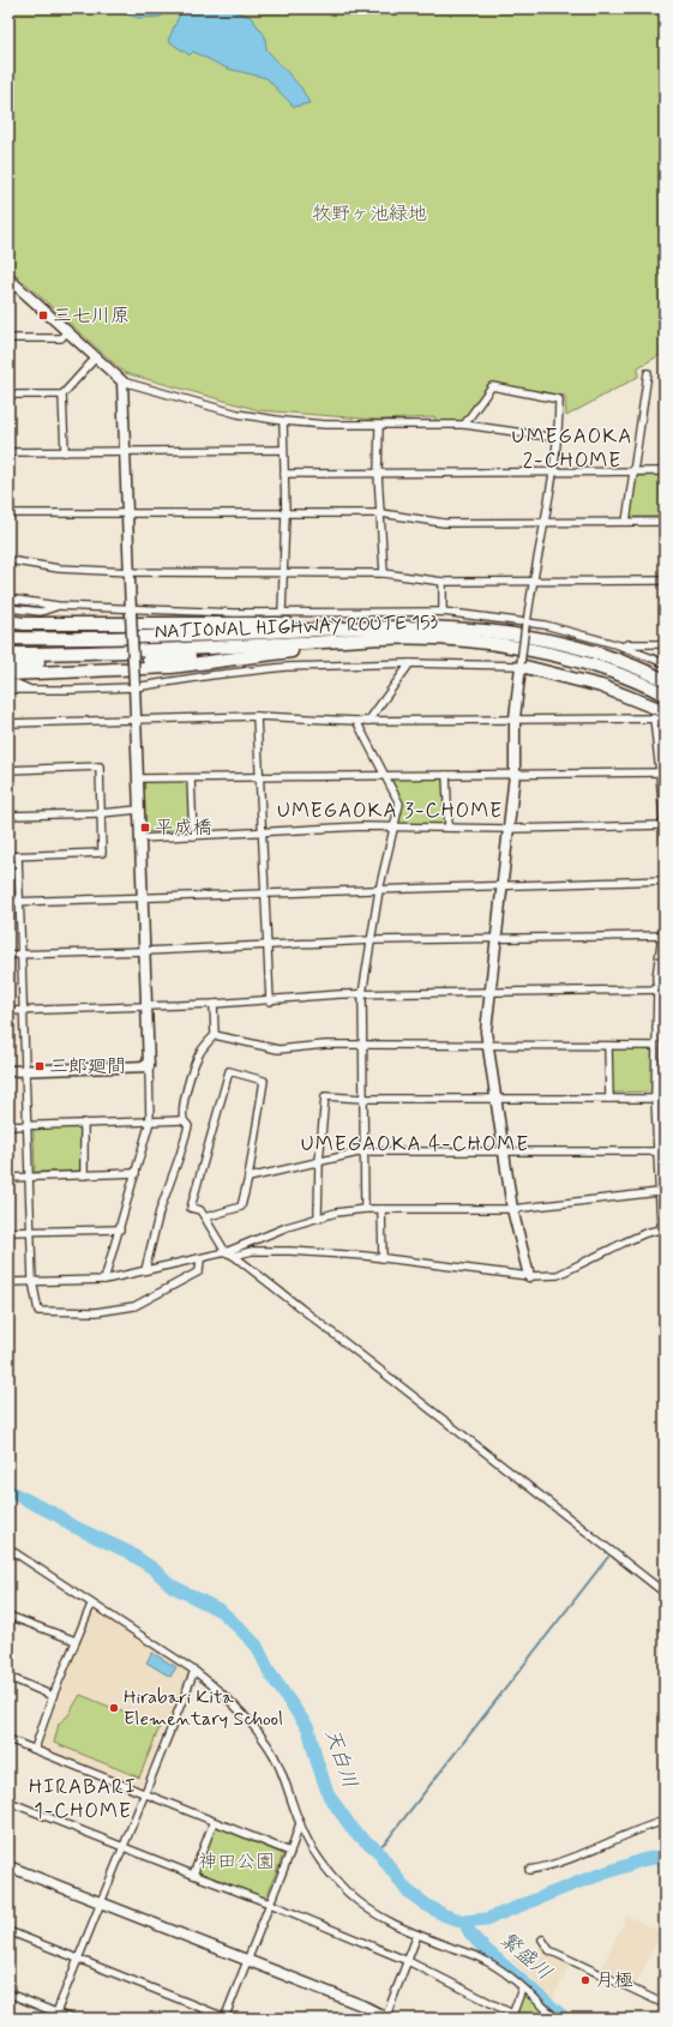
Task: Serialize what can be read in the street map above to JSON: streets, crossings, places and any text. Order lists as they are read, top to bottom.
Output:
{
  "streets": {
    "highway": ["NATIONAL HIGHWAY ROUTE 153"]
  },
  "districts": [
    "UMEGAOKA 2-CHOME",
    "UMEGAOKA 3-CHOME",
    "UMEGAOKA 4-CHOME",
    "HIRABARI 1-CHOME"
  ],
  "water": ["天白川", "繁盛川"],
  "parks": ["牧野ヶ池緑地", "神田公園"],
  "places": {
    "transit": ["三七川原", "平成橋", "三郎廻間"],
    "other": ["Hirabari Kita Elementary School", "月極"]
  }
}
